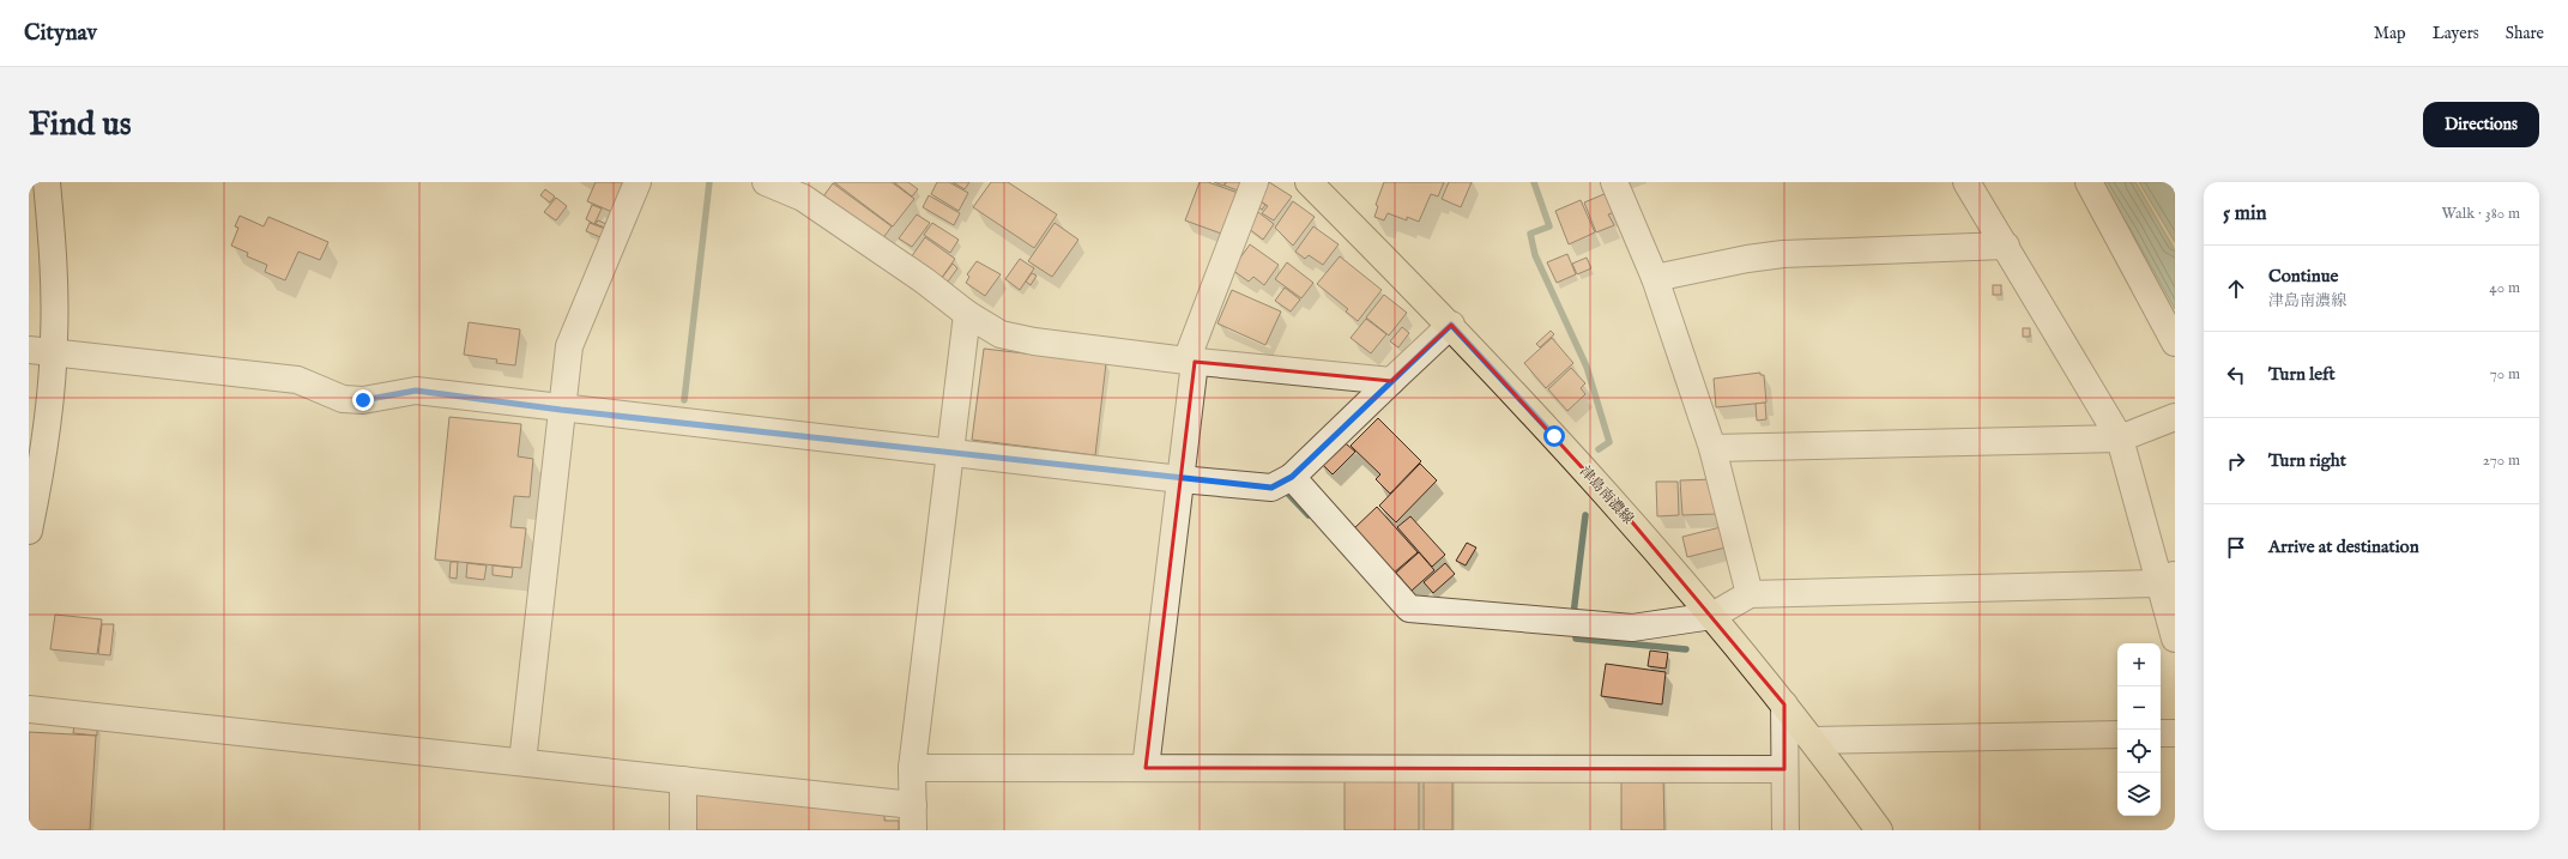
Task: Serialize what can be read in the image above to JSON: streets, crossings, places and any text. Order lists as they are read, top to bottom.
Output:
{
  "streets": {
    "main road": ["津島南濃線"]
  },
  "page": {
    "header": "Citynav",
    "nav": ["Map", "Layers", "Share"],
    "buttons": "Directions",
    "title": "Find us",
    "heading": ["5 min", "Walk · 380 m"],
    "list": [
      ["Continue", "津島南濃線", "40 m"],
      ["Turn left", "70 m"],
      ["Turn right", "270 m"],
      "Arrive at destination"
    ],
    "map_buttons": ["+", "−"]
  }
}
